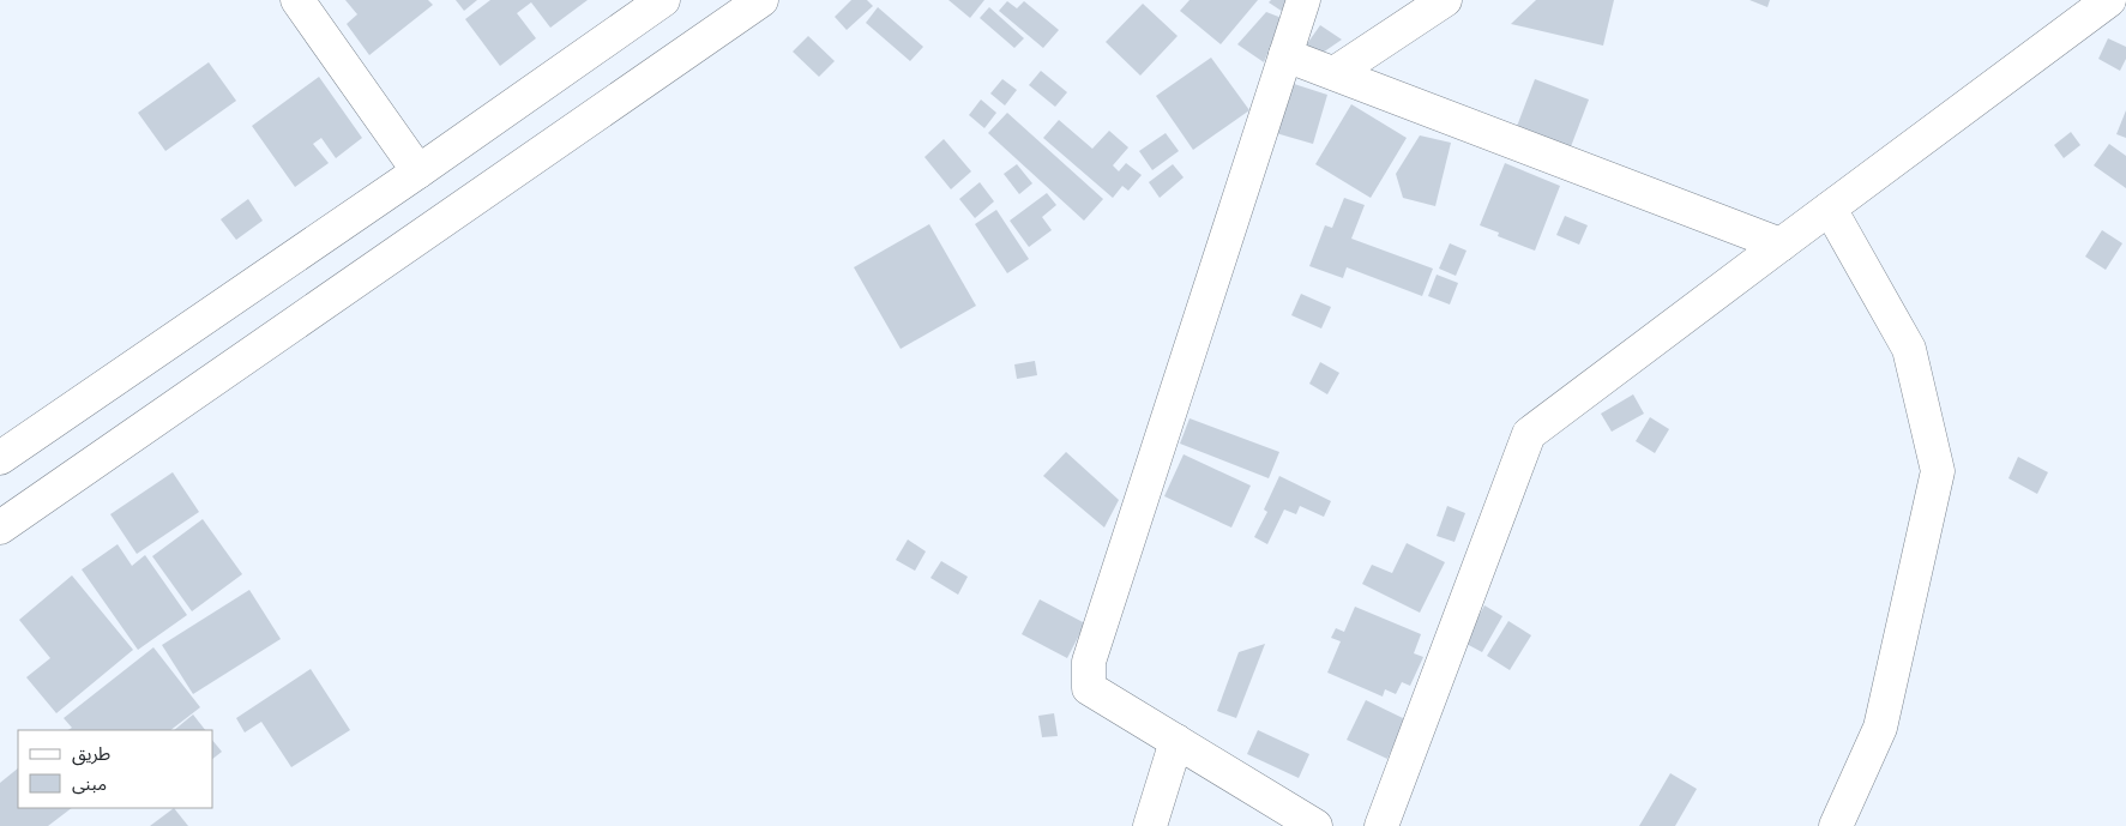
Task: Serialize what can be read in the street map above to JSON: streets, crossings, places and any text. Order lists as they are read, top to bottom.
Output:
{
  "legend": ["طريق", "مبنى"]
}
